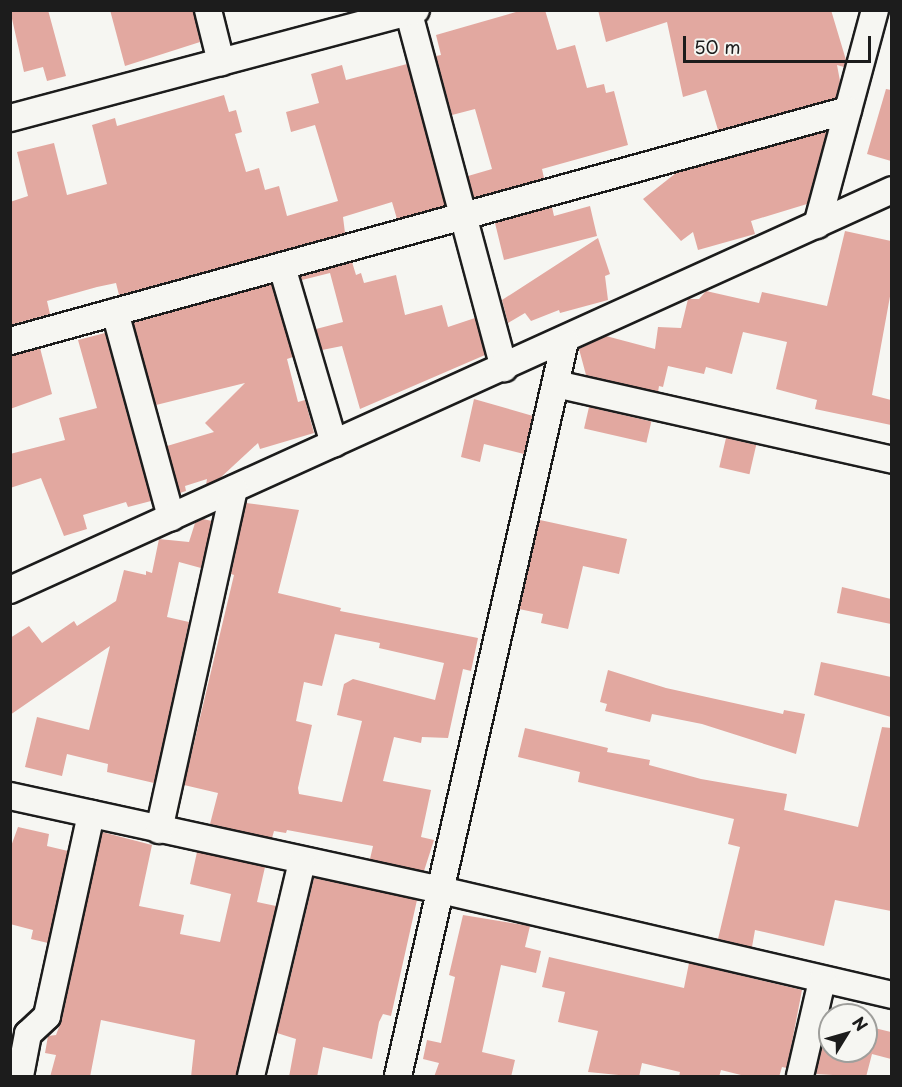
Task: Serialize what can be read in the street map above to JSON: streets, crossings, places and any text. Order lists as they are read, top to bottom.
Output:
{
  "scale_bar": "50 m",
  "north": "top right"
}
